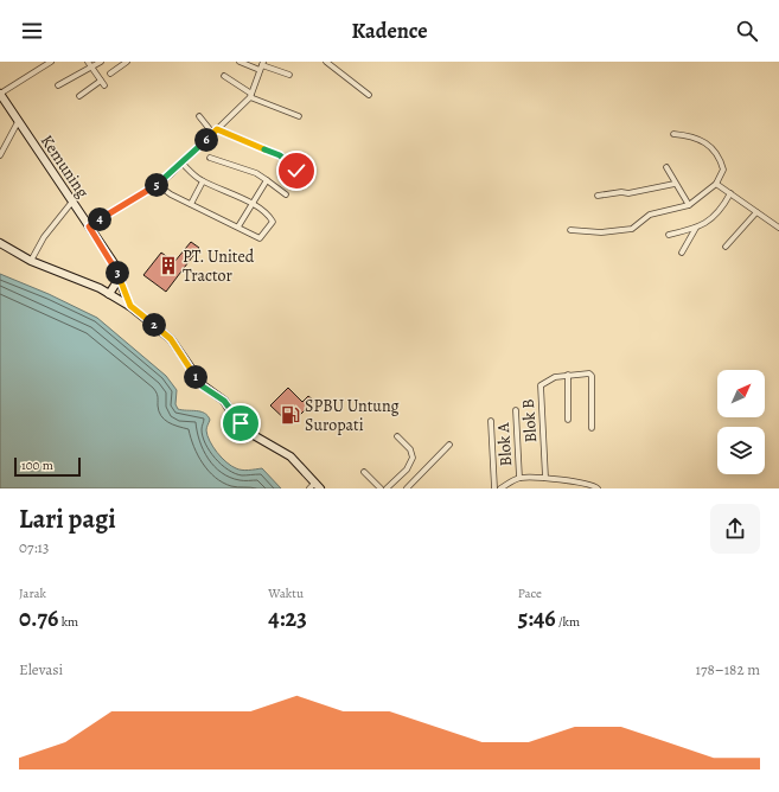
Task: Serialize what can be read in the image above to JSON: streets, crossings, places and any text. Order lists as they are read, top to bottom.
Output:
{
  "streets": {
    "main road": ["Kemuning"],
    "street": ["Blok B", "Blok A"]
  },
  "places": {
    "building": ["PT. United Tractor"],
    "fuel station": ["SPBU Untung Suropati"]
  },
  "scale_bar": "100 m",
  "north": "top right",
  "page": {
    "header": "Kadence",
    "pins": [
      "6",
      "5",
      "4",
      "3",
      "2",
      "1"
    ],
    "scale": "100 m",
    "heading": ["Lari pagi", "07:13"],
    "stats": [
      ["Jarak", "0.76 km"],
      ["Waktu", "4:23"],
      ["Pace", "5:46 /km"]
    ],
    "chart": ["Elevasi", "178–182 m"]
  }
}
